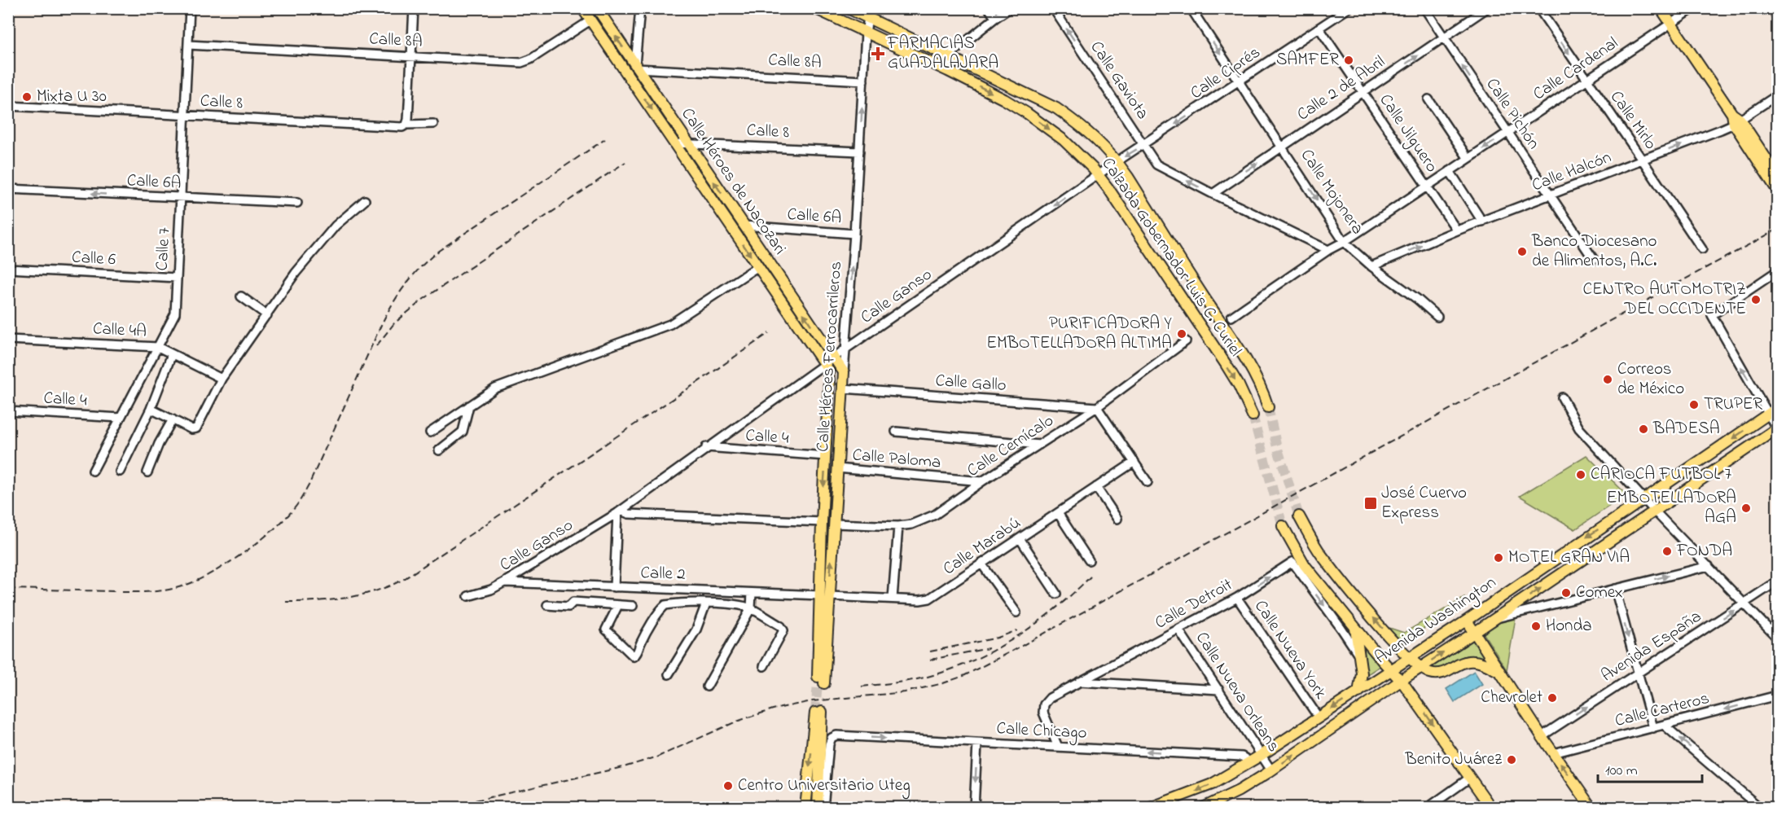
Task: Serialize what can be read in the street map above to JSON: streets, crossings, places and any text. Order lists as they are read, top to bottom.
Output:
{
  "streets": {
    "main road": [
      "Calle Héroes de Nacozari",
      "Calzada Gobernador Luis C. Curiel",
      "Calle Héroes Ferrocarrileros",
      "Avenida Washington"
    ],
    "street": [
      "Calle 8A",
      "Calle Cardenal",
      "Calle Ciprés",
      "Calle Gaviota",
      "Calle 2 de Abril",
      "Calle 8",
      "Calle Pichón",
      "Calle Mirlo",
      "Calle Jilguero",
      "Calle Halcón",
      "Calle 6A",
      "Calle Mojonera",
      "Calle 7",
      "Calle 6",
      "Calle Ganso",
      "Calle 4A",
      "Calle Gallo",
      "Calle 4",
      "Calle Cernícalo",
      "Calle Paloma",
      "Calle Marabú",
      "Calle 2",
      "Calle Detroit",
      "Avenida España",
      "Calle Nueva York",
      "Calle Nueva Orleans",
      "Calle Carteros",
      "Calle Chicago"
    ]
  },
  "crossings": [
    ["Calle 8A", "Calle Héroes de Nacozari"],
    ["Calle 8A", "Calle 7"],
    ["Calle 8A", "Calle Héroes Ferrocarrileros"],
    ["Calle Cardenal", "Calle Gaviota"],
    ["Calle Cardenal", "Calle Pichón"],
    ["Calle Cardenal", "Calle Mirlo"],
    ["Calle Cardenal", "Calle Jilguero"],
    ["Calle Cardenal", "Calle Mojonera"],
    ["Calle Ciprés", "Calle Gaviota"],
    ["Calle Ciprés", "Calle Jilguero"],
    ["Calle Ciprés", "Calle Mojonera"],
    ["Calle Ciprés", "Calzada Gobernador Luis C. Curiel"],
    ["Calle Ciprés", "Calle Ganso"],
    ["Calle Gaviota", "Calle 2 de Abril"],
    ["Calle 2 de Abril", "Calle Pichón"],
    ["Calle 2 de Abril", "Calle Jilguero"],
    ["Calle 2 de Abril", "Calle Mojonera"],
    ["Calle 8", "Calle Héroes de Nacozari"],
    ["Calle 8", "Calle 7"],
    ["Calle 8", "Calle Héroes Ferrocarrileros"],
    ["Calle Pichón", "Calle Halcón"],
    ["Calle Mirlo", "Calle Halcón"],
    ["Calle Jilguero", "Calle Halcón"],
    ["Calle Halcón", "Calle Mojonera"],
    ["Calle Héroes de Nacozari", "Calle 6A"],
    ["Calle Héroes de Nacozari", "Calle Ganso"],
    ["Calle Héroes de Nacozari", "Calle Héroes Ferrocarrileros"],
    ["Calle 6A", "Calle 7"],
    ["Calle 6A", "Calle Héroes Ferrocarrileros"],
    ["Calle 7", "Calle 6"],
    ["Calle 7", "Calle 4A"],
    ["Calle 7", "Calle 4"],
    ["Calzada Gobernador Luis C. Curiel", "Calle Ganso"],
    ["Calzada Gobernador Luis C. Curiel", "Calle Héroes Ferrocarrileros"],
    ["Calle Ganso", "Calle Héroes Ferrocarrileros"],
    ["Calle Ganso", "Calle 4"],
    ["Calle Ganso", "Calle 2"],
    ["Calle Héroes Ferrocarrileros", "Calle Gallo"],
    ["Calle Héroes Ferrocarrileros", "Calle 4"],
    ["Calle Héroes Ferrocarrileros", "Calle Cernícalo"],
    ["Calle Héroes Ferrocarrileros", "Calle Paloma"],
    ["Calle Héroes Ferrocarrileros", "Calle Marabú"],
    ["Calle Héroes Ferrocarrileros", "Calle 2"],
    ["Calle Gallo", "Calle Cernícalo"],
    ["Calle Cernícalo", "Calle Paloma"],
    ["Calle Marabú", "Calle 2"],
    ["Calle Detroit", "Calle Nueva York"],
    ["Calle Detroit", "Calle Nueva Orleans"],
    ["Calle Detroit", "Calle Chicago"],
    ["Avenida Washington", "Calle Nueva York"],
    ["Avenida Washington", "Calle Nueva Orleans"],
    ["Avenida Washington", "Calle Chicago"]
  ],
  "one_way": [
    "Calle Ciprés",
    "Calle Gaviota",
    "Calle 2 de Abril",
    "Calle Halcón",
    "Calle 6A",
    "Calle Mojonera",
    "Calle Ganso",
    "Avenida España",
    "Calle Carteros"
  ],
  "places": {
    "health": ["FARMACIAS GUADALAJARA"],
    "other": [
      "SAMFER",
      "Mixta U 30",
      "Banco Diocesano de Alimentos, A.C.",
      "CENTRO AUTOMOTRIZ DEL OCCIDENTE",
      "PURIFICADORA Y EMBOTELLADORA ALTIMA",
      "Correos de México",
      "TRUPER",
      "BADESA",
      "CARIOCA FUTBOL 7",
      "EMBOTELLADORA AGA",
      "FONDA",
      "MOTEL GRAN VIA",
      "Comex",
      "Honda",
      "Chevrolet",
      "Benito Juárez",
      "Centro Universitario Uteg"
    ],
    "transit": ["José Cuervo Express"]
  },
  "scale_bar": "100 m"
}
